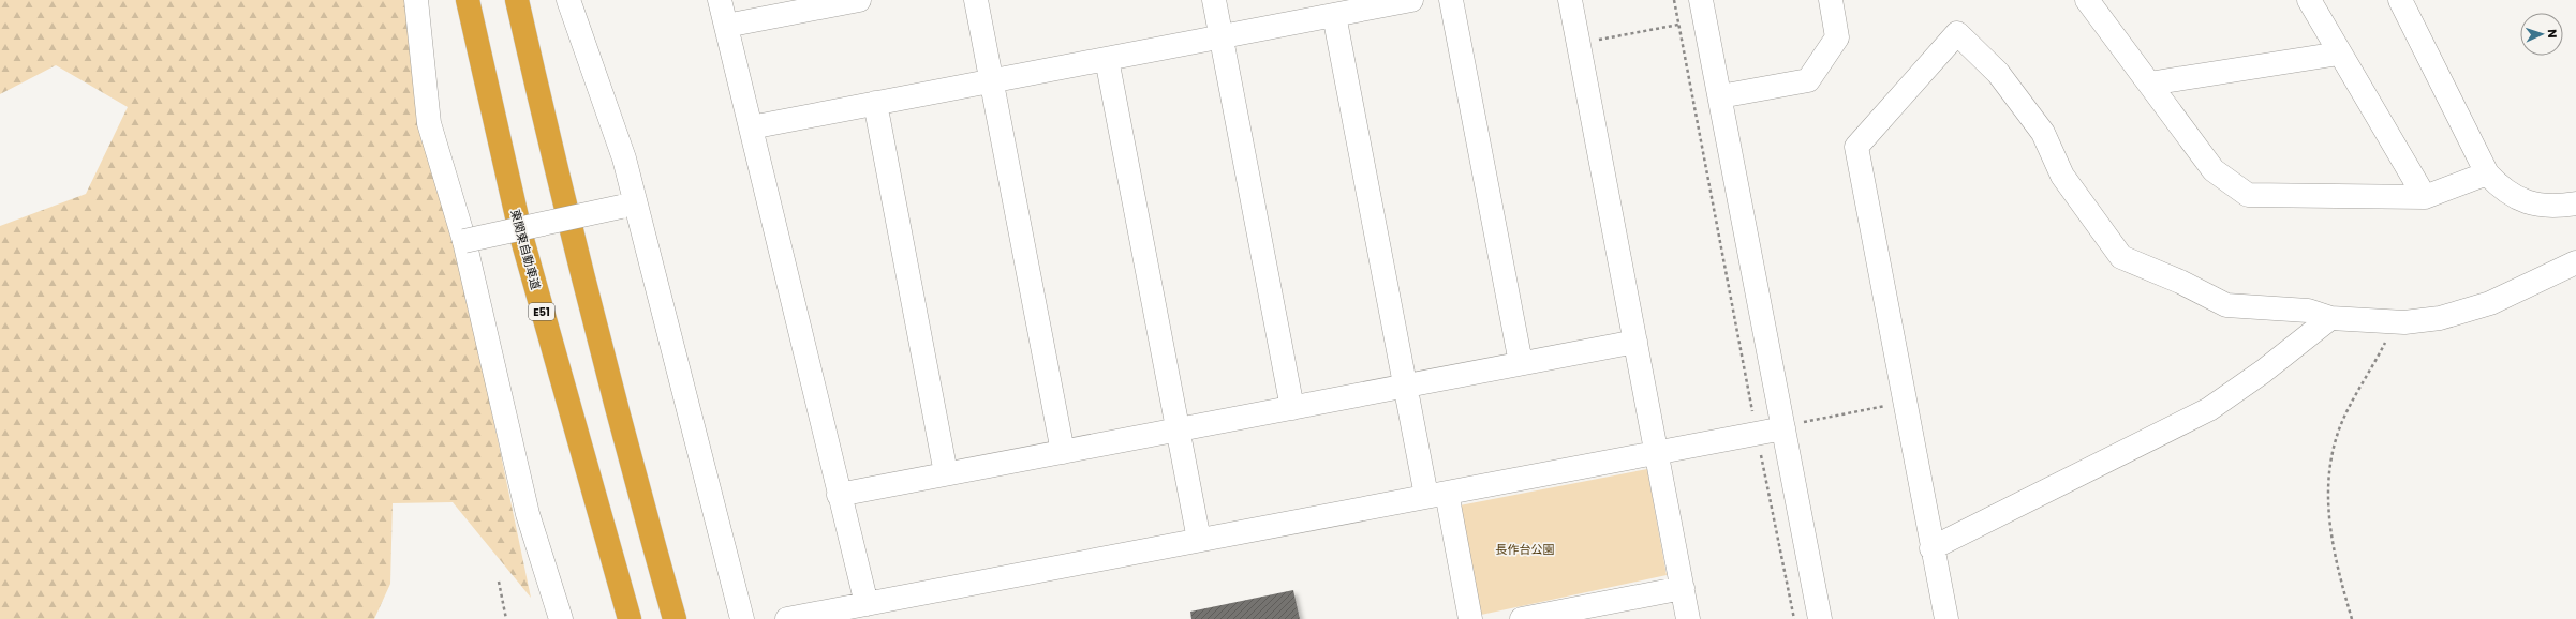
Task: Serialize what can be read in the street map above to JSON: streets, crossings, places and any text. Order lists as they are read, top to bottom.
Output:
{
  "streets": {
    "highway": ["東関東自動車道", "E51"]
  },
  "parks": ["長作台公園"],
  "north": "right"
}
